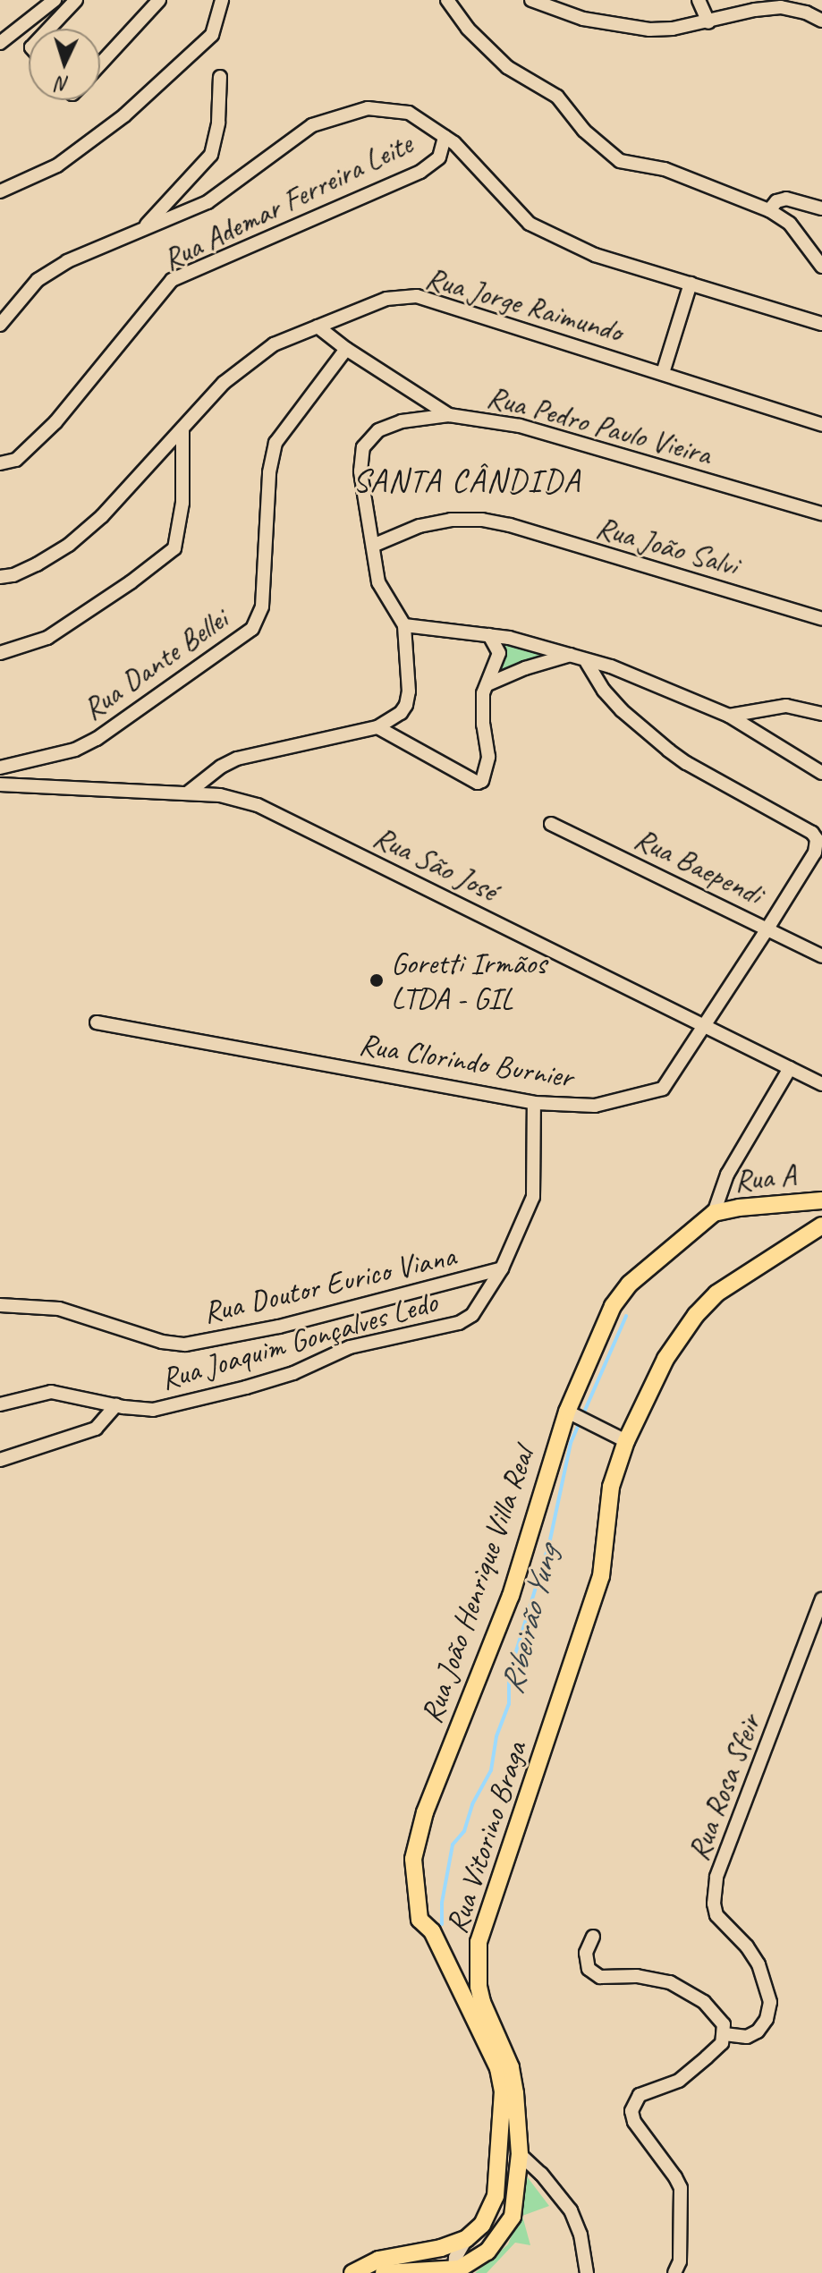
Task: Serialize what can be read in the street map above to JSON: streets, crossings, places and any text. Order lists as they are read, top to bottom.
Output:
{
  "streets": {
    "main road": ["Rua A", "Rua João Henrique Villa Real", "Rua Vitorino Braga"],
    "street": [
      "Rua Ademar Ferreira Leite",
      "Rua Jorge Raimundo",
      "Rua Pedro Paulo Vieira",
      "Rua João Salvi",
      "Rua Dante Bellei",
      "Rua São José",
      "Rua Baependi",
      "Rua Clorindo Burnier",
      "Rua Doutor Eurico Viana",
      "Rua Joaquim Gonçalves Ledo",
      "Rua Rosa Sfeir"
    ]
  },
  "crossings": [
    ["Rua Pedro Paulo Vieira", "Rua João Salvi"],
    ["Rua Pedro Paulo Vieira", "Rua São José"],
    ["Rua São José", "Rua Clorindo Burnier"],
    ["Rua Baependi", "Rua Clorindo Burnier"],
    ["Rua Clorindo Burnier", "Rua Doutor Eurico Viana"],
    ["Rua A", "Rua João Henrique Villa Real"],
    ["Rua Doutor Eurico Viana", "Rua Joaquim Gonçalves Ledo"]
  ],
  "districts": ["SANTA CÂNDIDA"],
  "water": ["Ribeirão Yung"],
  "places": ["Goretti Irmãos LTDA - GIL"],
  "north": "bottom"
}
